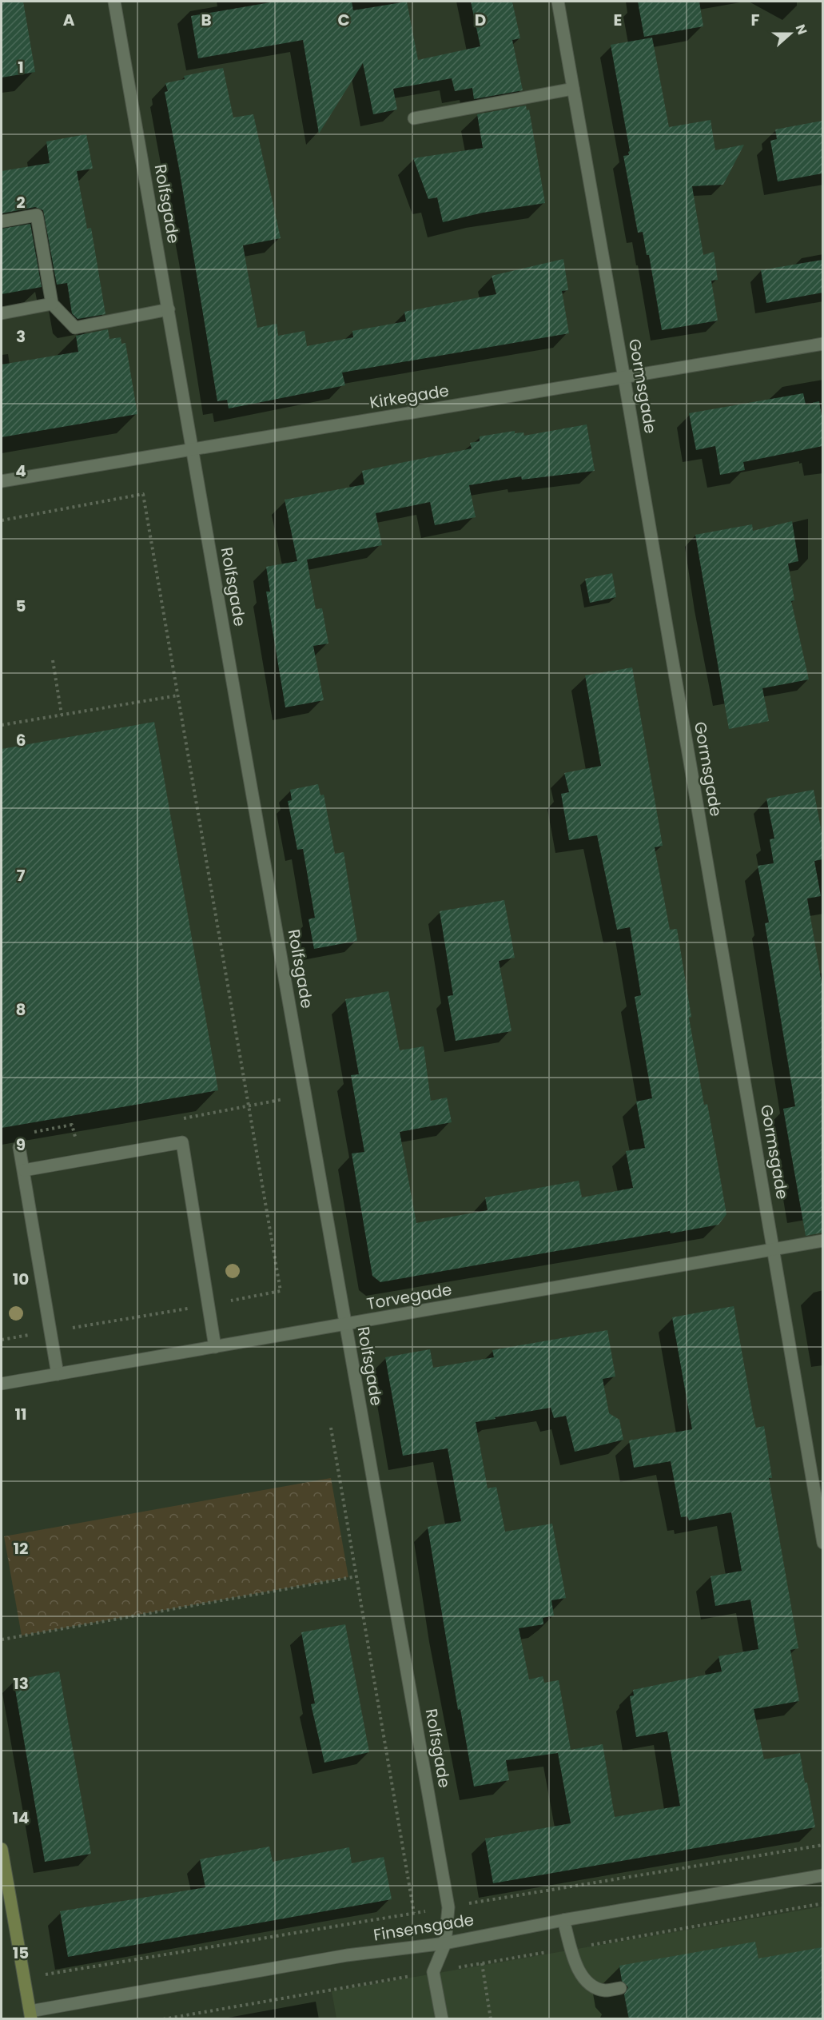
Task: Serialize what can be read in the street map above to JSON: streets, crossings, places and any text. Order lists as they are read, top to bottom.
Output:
{
  "streets": {
    "street": [
      "Rolfsgade",
      "Gormsgade",
      "Kirkegade",
      "Torvegade",
      "Finsensgade"
    ]
  },
  "crossings": [
    ["Rolfsgade", "Kirkegade"],
    ["Rolfsgade", "Torvegade"],
    ["Rolfsgade", "Finsensgade"],
    ["Gormsgade", "Kirkegade"],
    ["Gormsgade", "Torvegade"]
  ],
  "north": "right",
  "grid": {
    "columns": [
      "A",
      "B",
      "C",
      "D",
      "E",
      "F"
    ],
    "rows": [
      "1",
      "2",
      "3",
      "4",
      "5",
      "6",
      "7",
      "8",
      "9",
      "10",
      "11",
      "12",
      "13",
      "14",
      "15"
    ]
  }
}
